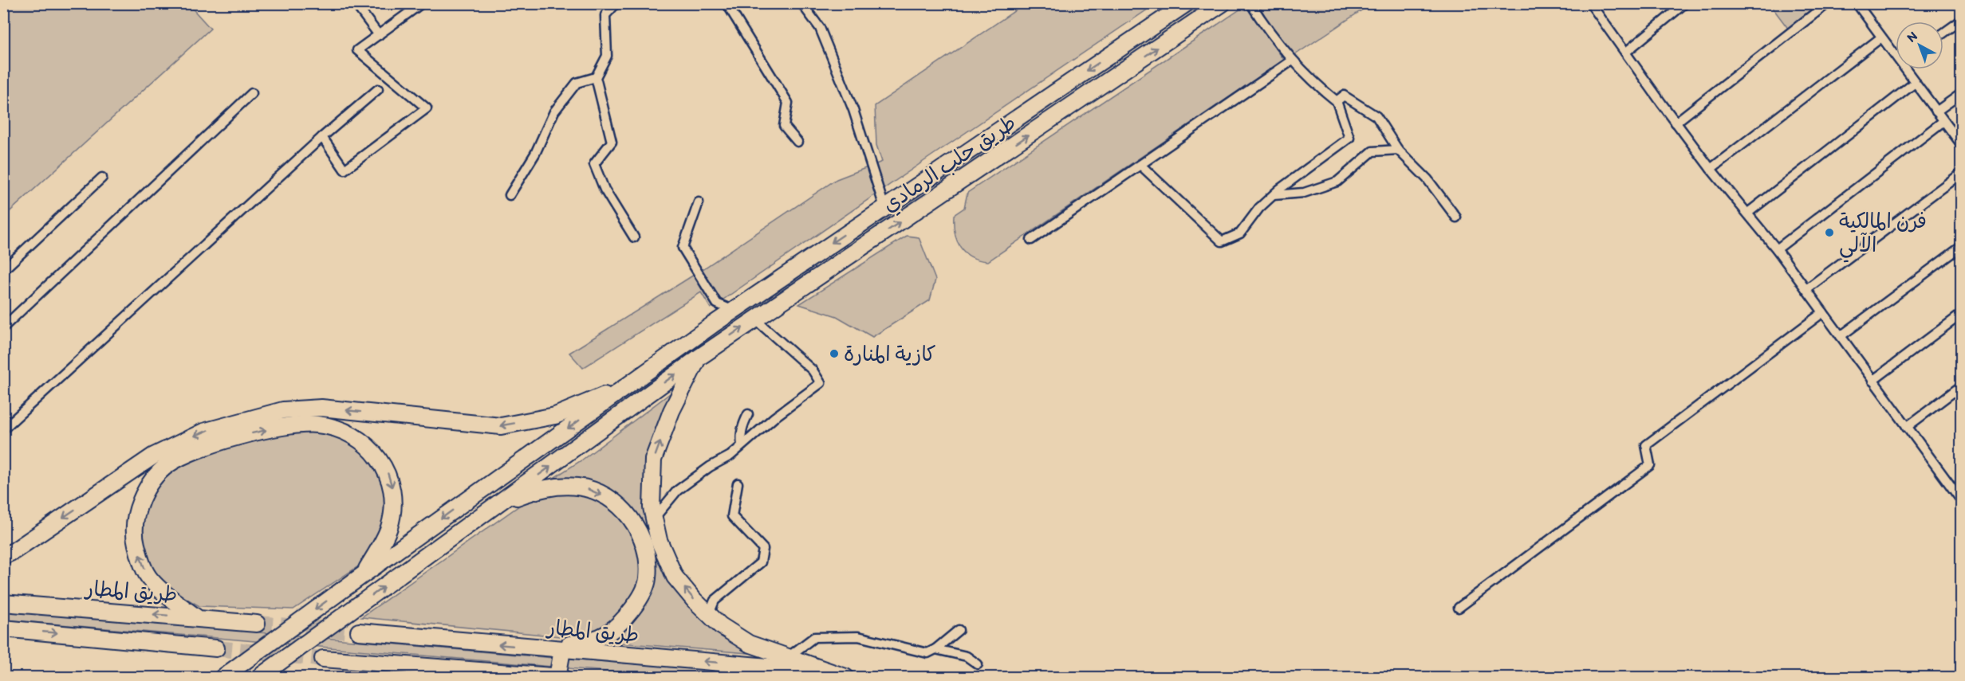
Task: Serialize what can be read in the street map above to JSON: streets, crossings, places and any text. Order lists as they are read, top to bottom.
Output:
{
  "streets": {
    "highway": ["طريق حلب الرمادي", "طريق المطار"]
  },
  "places": ["فرن المالكية الآلي", "كازية المنارة"],
  "north": "top left"
}
